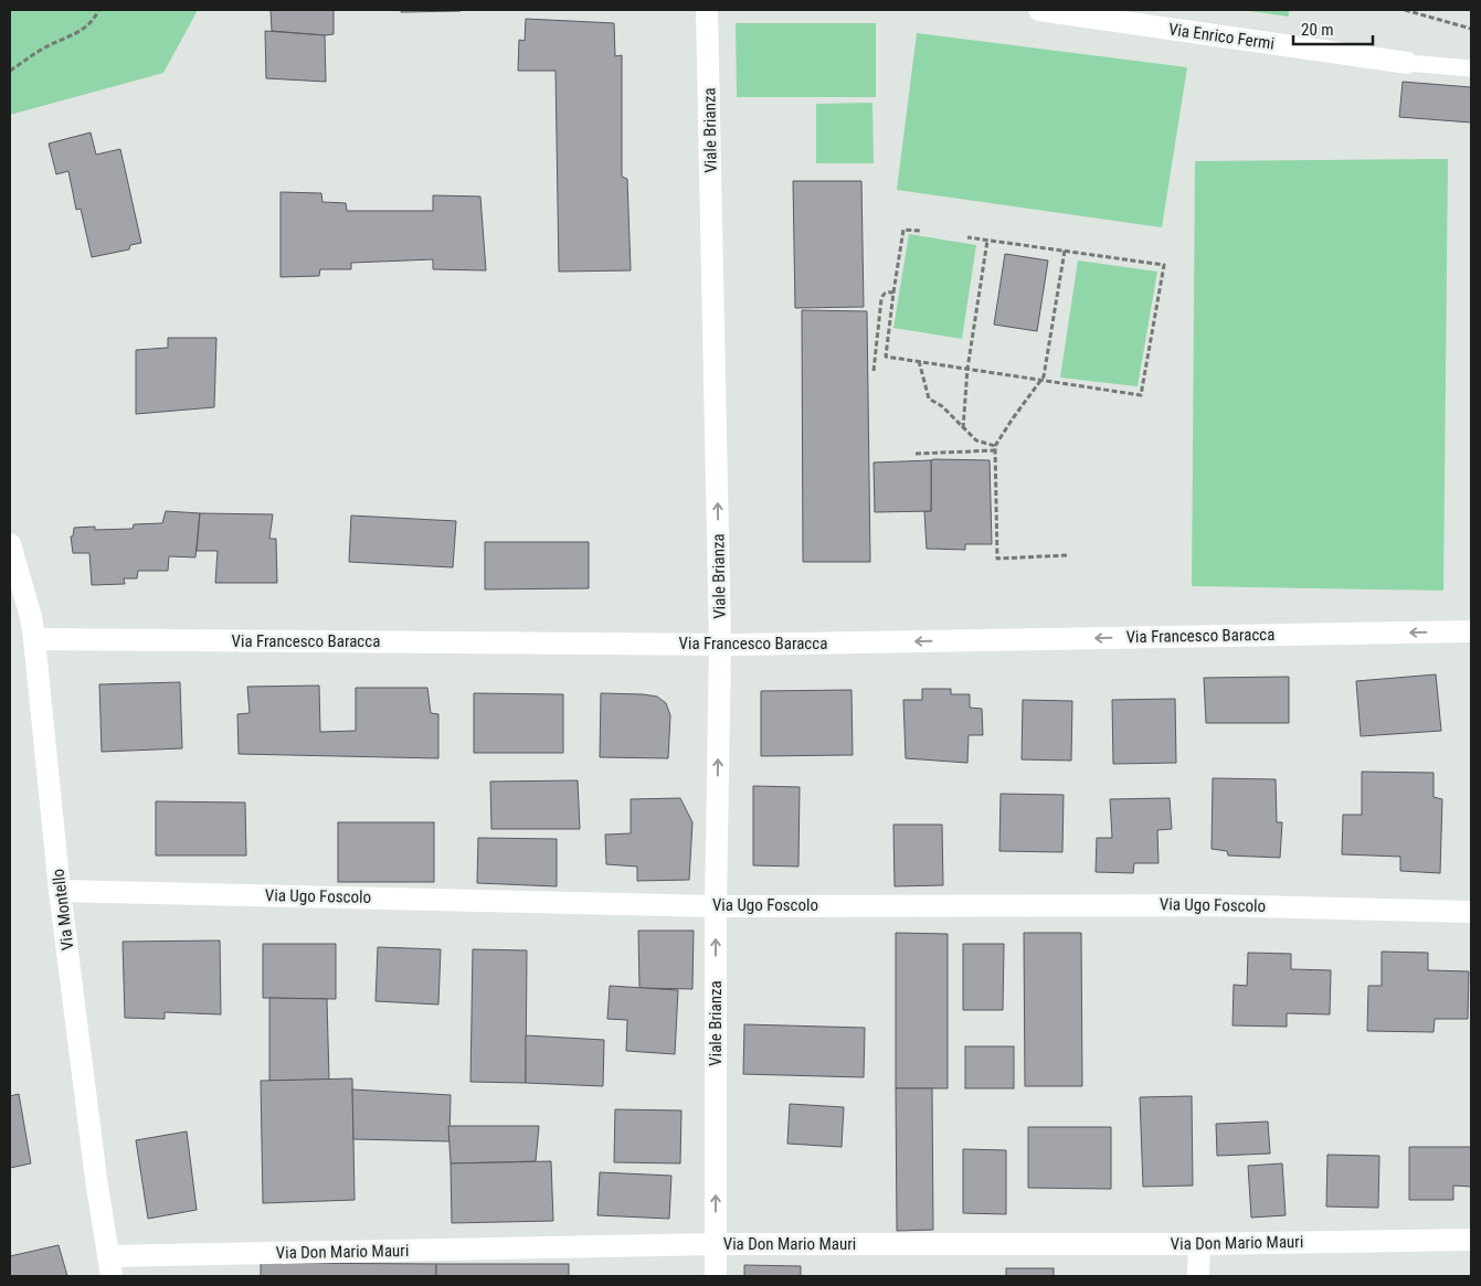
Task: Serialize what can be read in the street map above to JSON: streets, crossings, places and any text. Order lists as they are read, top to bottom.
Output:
{
  "streets": {
    "street": [
      "Via Enrico Fermi",
      "Viale Brianza",
      "Via Francesco Baracca",
      "Via Ugo Foscolo",
      "Via Montello",
      "Via Don Mario Mauri"
    ]
  },
  "crossings": [
    ["Viale Brianza", "Via Francesco Baracca"],
    ["Viale Brianza", "Via Ugo Foscolo"],
    ["Viale Brianza", "Via Don Mario Mauri"],
    ["Via Francesco Baracca", "Via Montello"],
    ["Via Ugo Foscolo", "Via Montello"],
    ["Via Montello", "Via Don Mario Mauri"]
  ],
  "one_way": ["Viale Brianza", "Via Francesco Baracca"],
  "scale_bar": "20 m"
}
